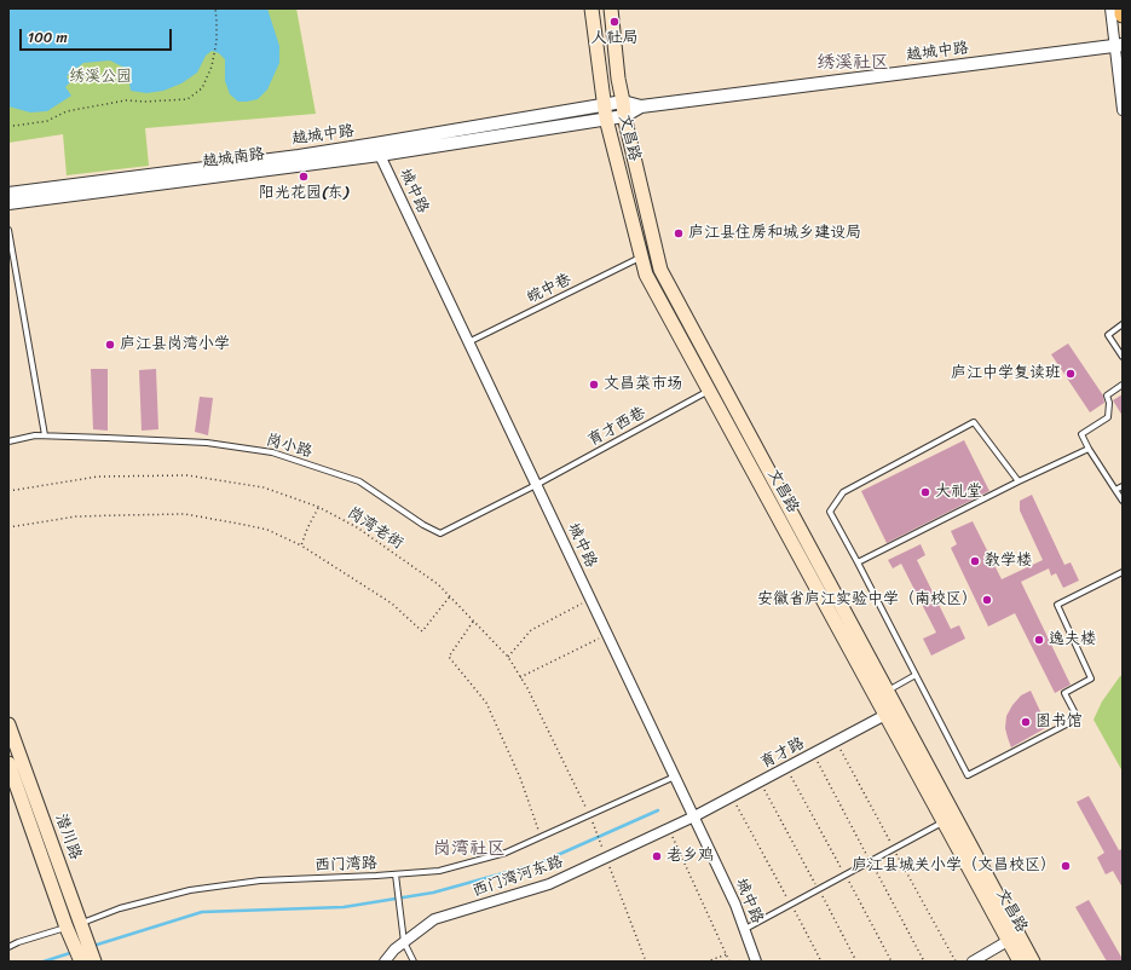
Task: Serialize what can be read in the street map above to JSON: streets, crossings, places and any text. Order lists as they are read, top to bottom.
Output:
{
  "streets": {
    "main road": ["文昌路", "潜川路"],
    "street": [
      "越城中路",
      "越城南路",
      "城中路",
      "育才路",
      "西门湾河东路"
    ],
    "lane": [
      "皖中巷",
      "育才西巷",
      "岗小路",
      "西门湾路"
    ],
    "path": ["岗湾老街"]
  },
  "crossings": [
    ["越城中路", "文昌路"],
    ["越城中路", "越城南路"],
    ["越城中路", "城中路"],
    ["文昌路", "皖中巷"],
    ["文昌路", "育才西巷"],
    ["文昌路", "育才路"],
    ["越城南路", "城中路"],
    ["城中路", "皖中巷"],
    ["城中路", "育才西巷"],
    ["城中路", "岗小路"],
    ["城中路", "育才路"],
    ["城中路", "西门湾路"],
    ["城中路", "西门湾河东路"],
    ["育才西巷", "岗小路"],
    ["岗湾老街", "西门湾路"],
    ["岗湾老街", "西门湾河东路"],
    ["育才路", "西门湾河东路"],
    ["潜川路", "西门湾路"]
  ],
  "districts": ["绣溪社区", "岗湾社区"],
  "parks": ["绣溪公园"],
  "places": [
    "人社局",
    "阳光花园(东)",
    "庐江县住房和城乡建设局",
    "庐江县岗湾小学",
    "庐江中学复读班",
    "文昌菜市场",
    "大礼堂",
    "教学楼",
    "安徽省庐江实验中学（南校区）",
    "逸夫楼",
    "图书馆",
    "老乡鸡",
    "庐江县城关小学（文昌校区）"
  ],
  "scale_bar": "100 m"
}
